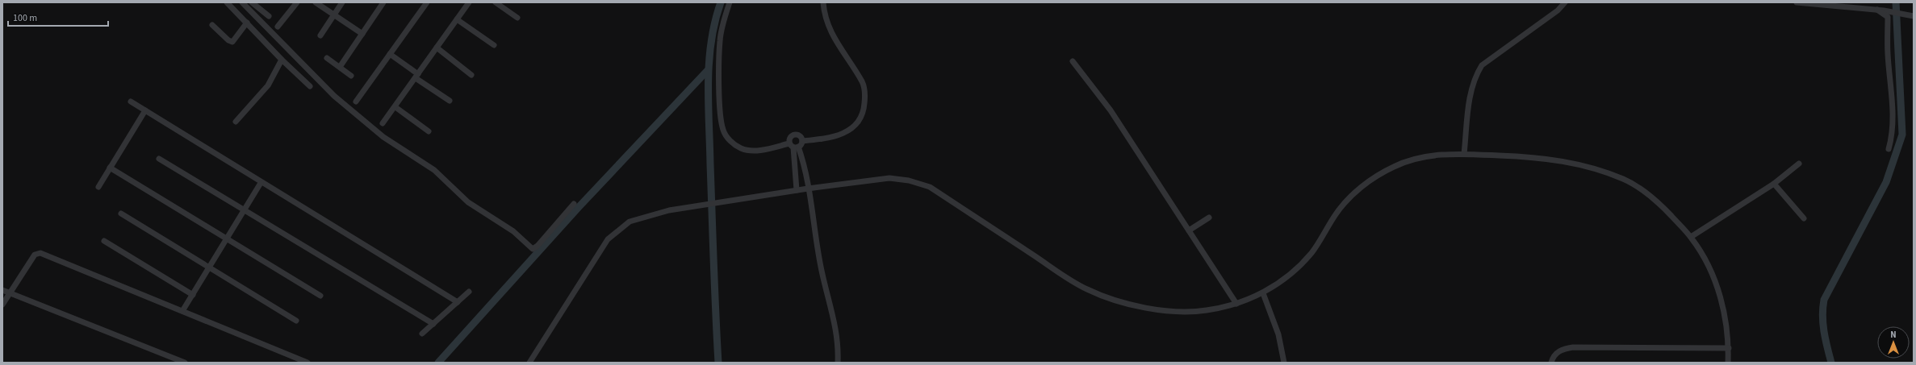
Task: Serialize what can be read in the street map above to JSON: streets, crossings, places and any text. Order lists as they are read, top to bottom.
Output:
{
  "scale_bar": "100 m",
  "north": "top"
}
